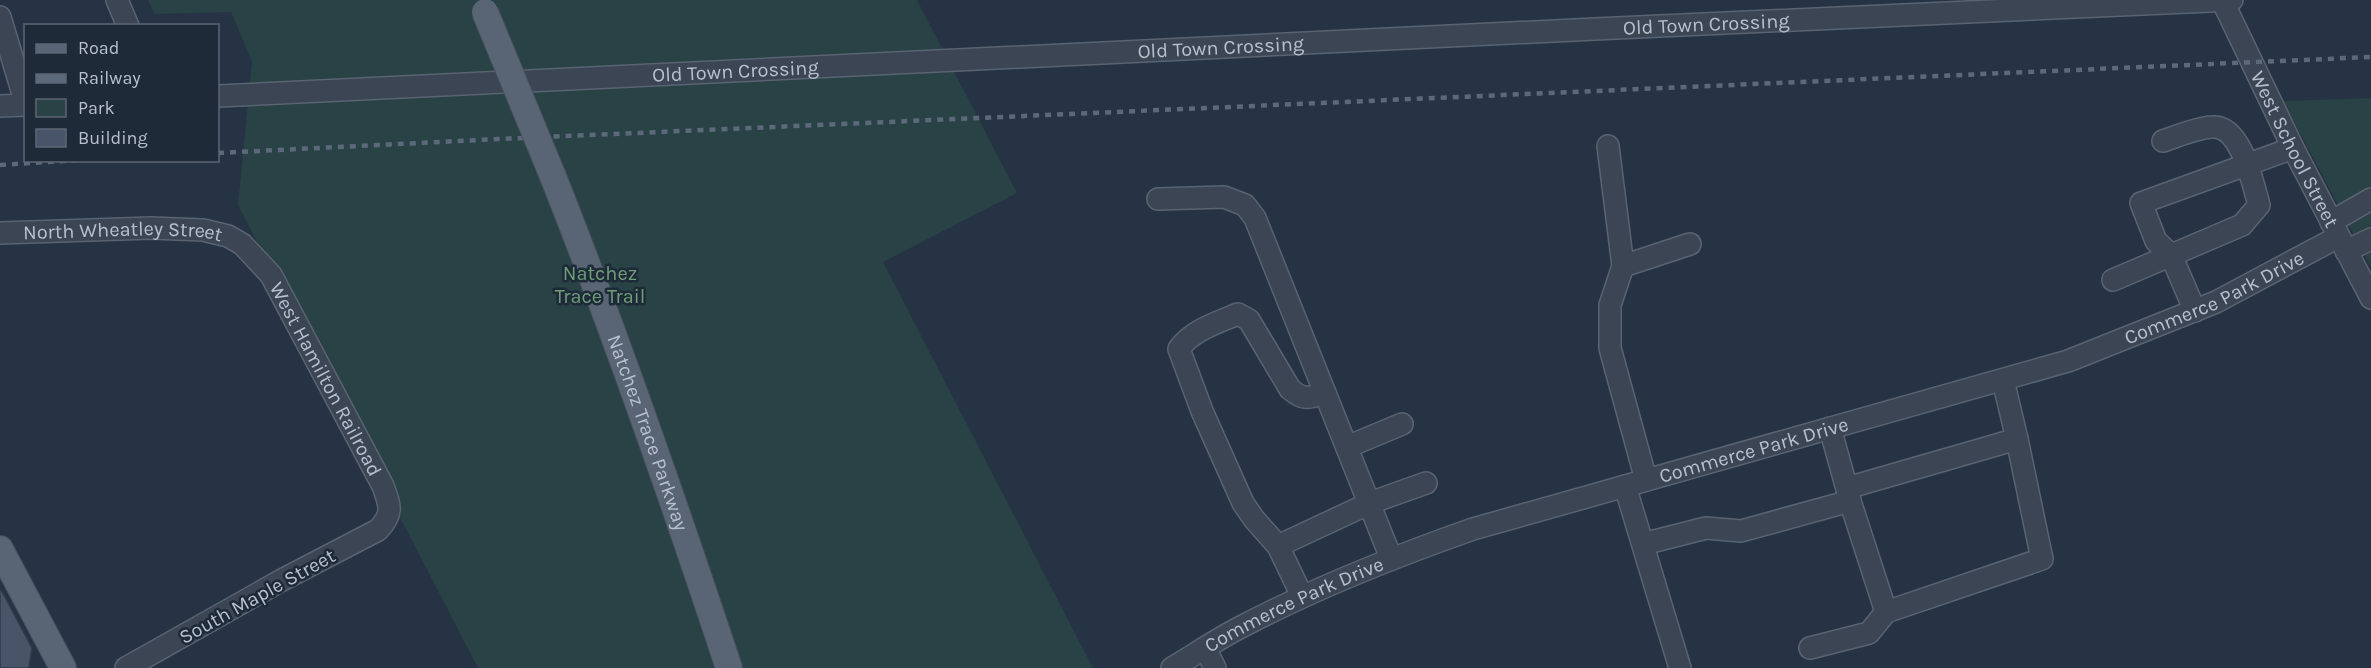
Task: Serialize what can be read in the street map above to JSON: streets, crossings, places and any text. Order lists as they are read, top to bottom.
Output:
{
  "streets": {
    "main road": ["Natchez Trace Parkway"],
    "street": [
      "Old Town Crossing",
      "West School Street",
      "North Wheatley Street",
      "Commerce Park Drive",
      "West Hamilton Railroad",
      "South Maple Street"
    ]
  },
  "crossings": [
    ["Old Town Crossing", "West School Street"],
    ["West School Street", "Commerce Park Drive"],
    ["North Wheatley Street", "West Hamilton Railroad"],
    ["West Hamilton Railroad", "South Maple Street"]
  ],
  "parks": ["Natchez Trace Trail"],
  "legend": [
    "Road",
    "Railway",
    "Park",
    "Building"
  ]
}
